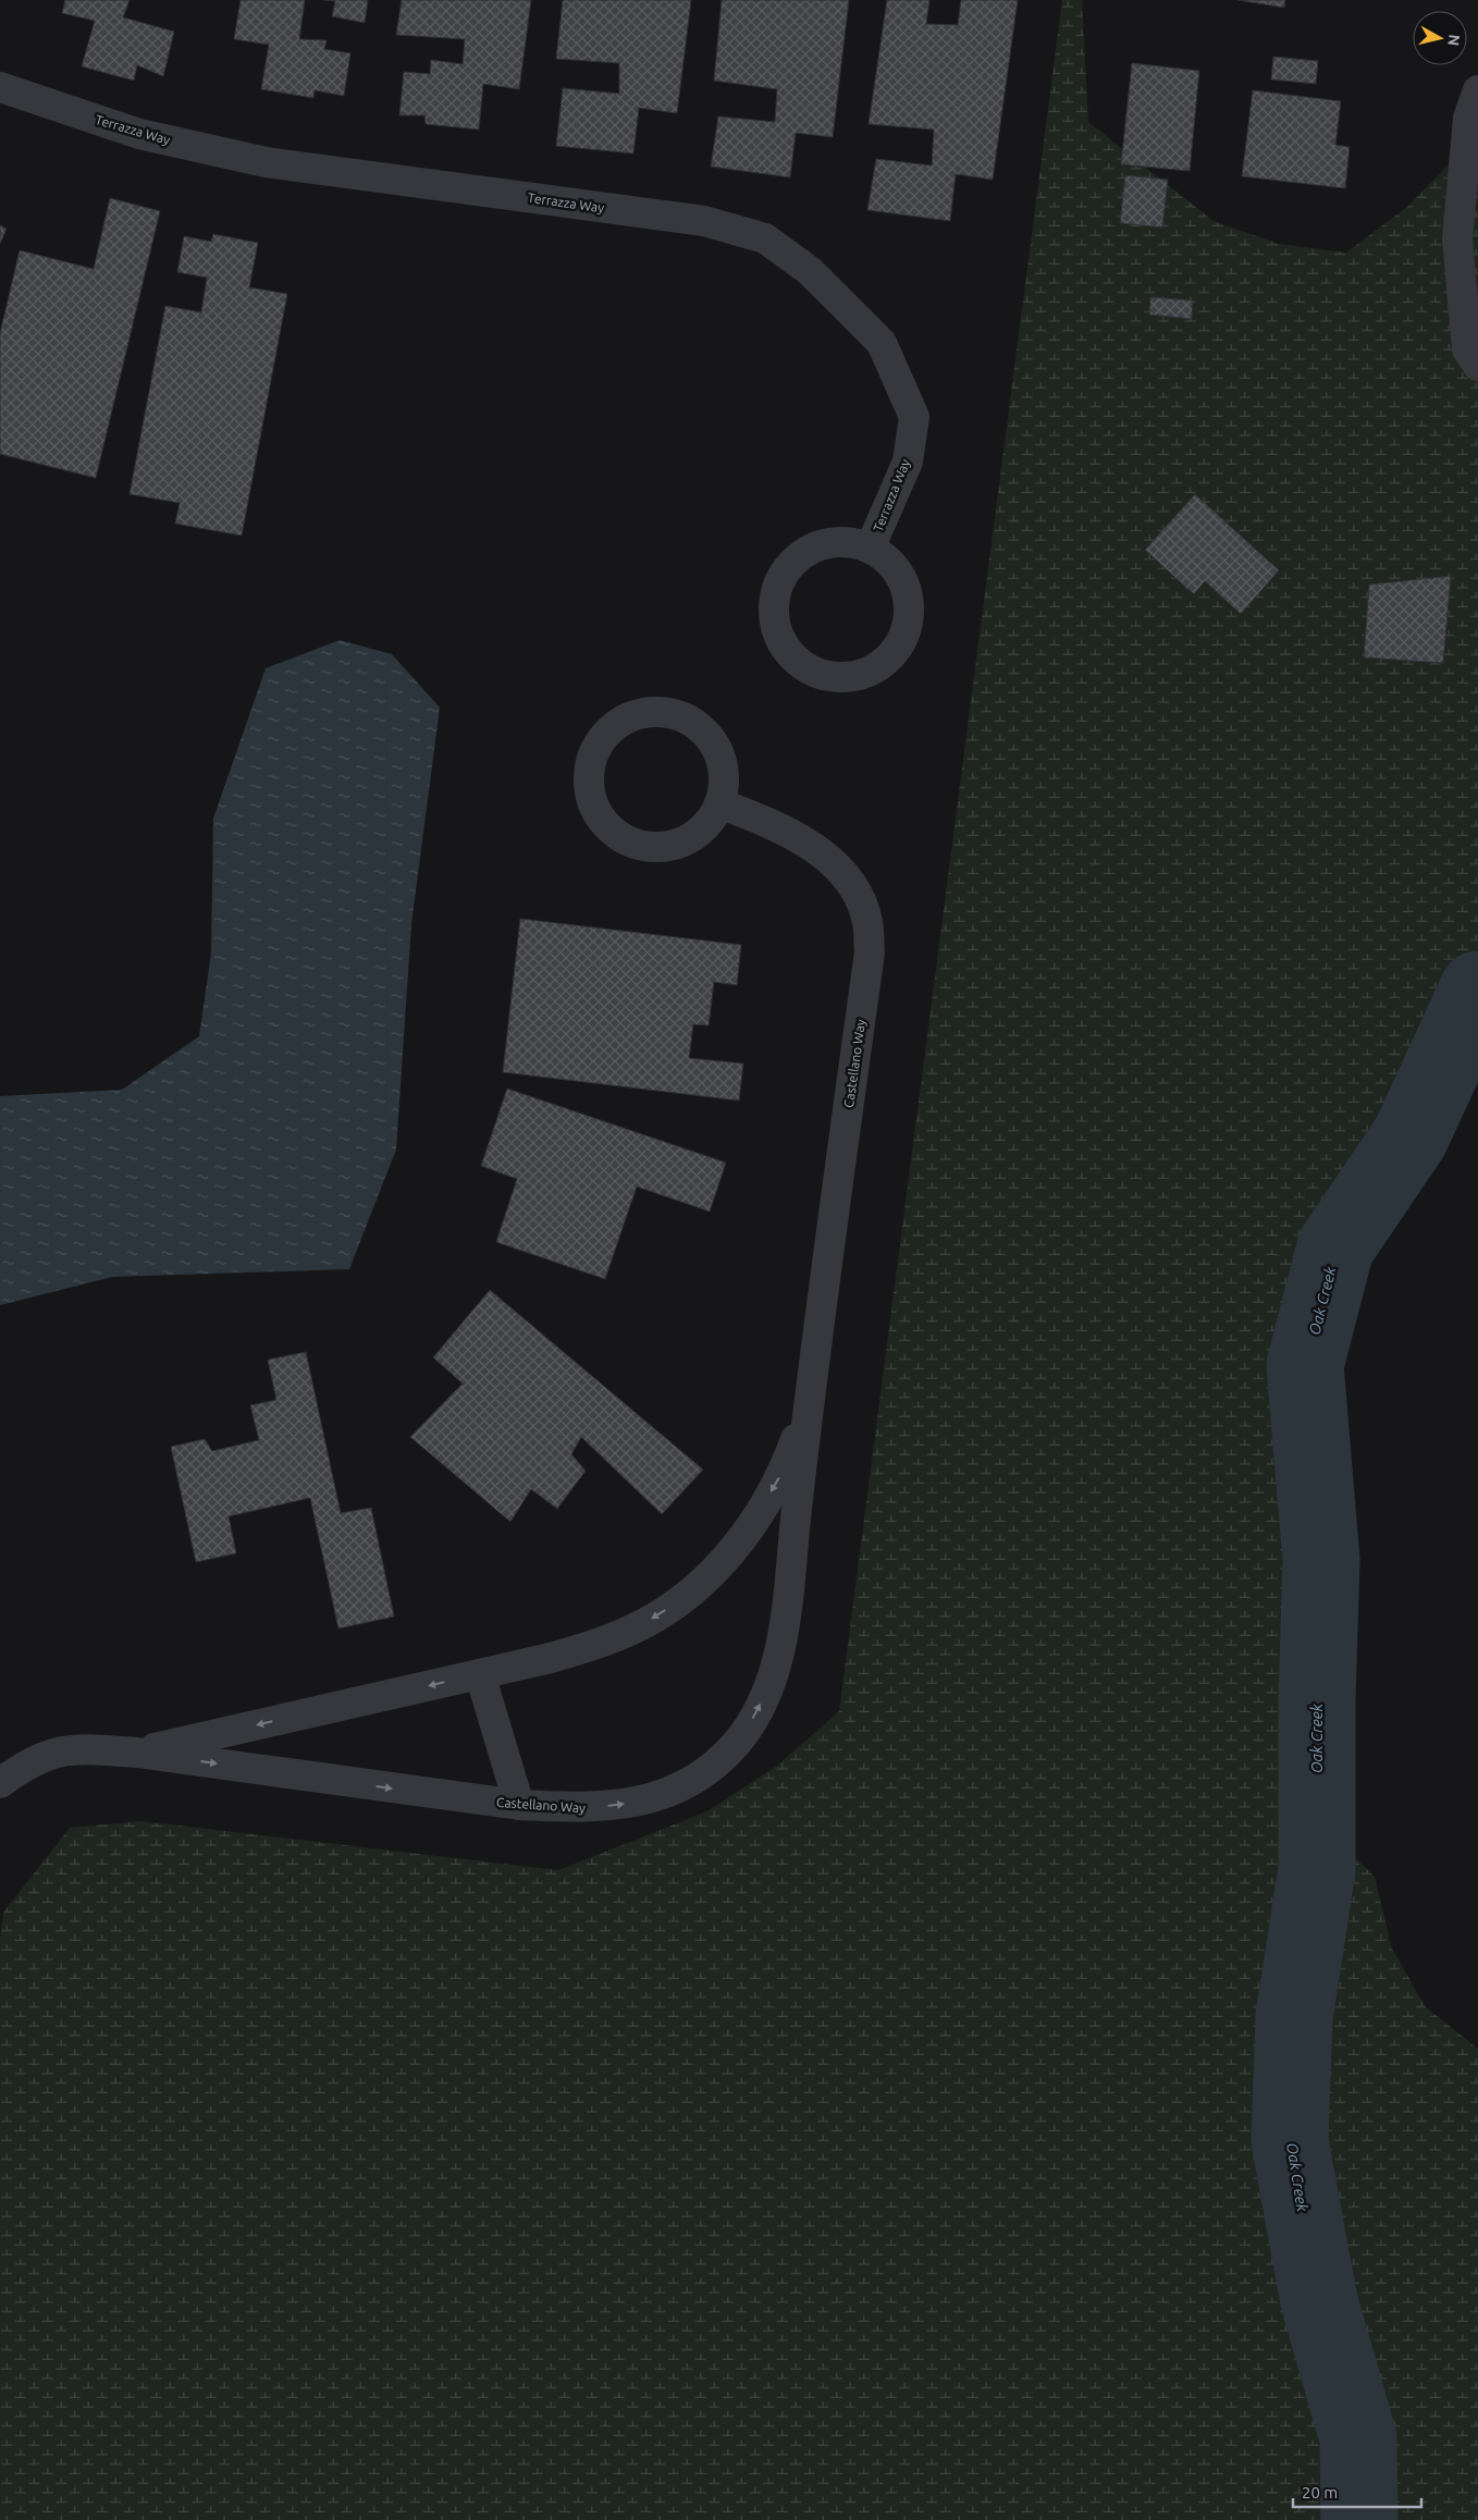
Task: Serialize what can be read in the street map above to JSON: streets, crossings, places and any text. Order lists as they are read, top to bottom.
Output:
{
  "streets": {
    "street": ["Terrazza Way", "Castellano Way"]
  },
  "water": ["Oak Creek"],
  "scale_bar": "20 m",
  "north": "right"
}
